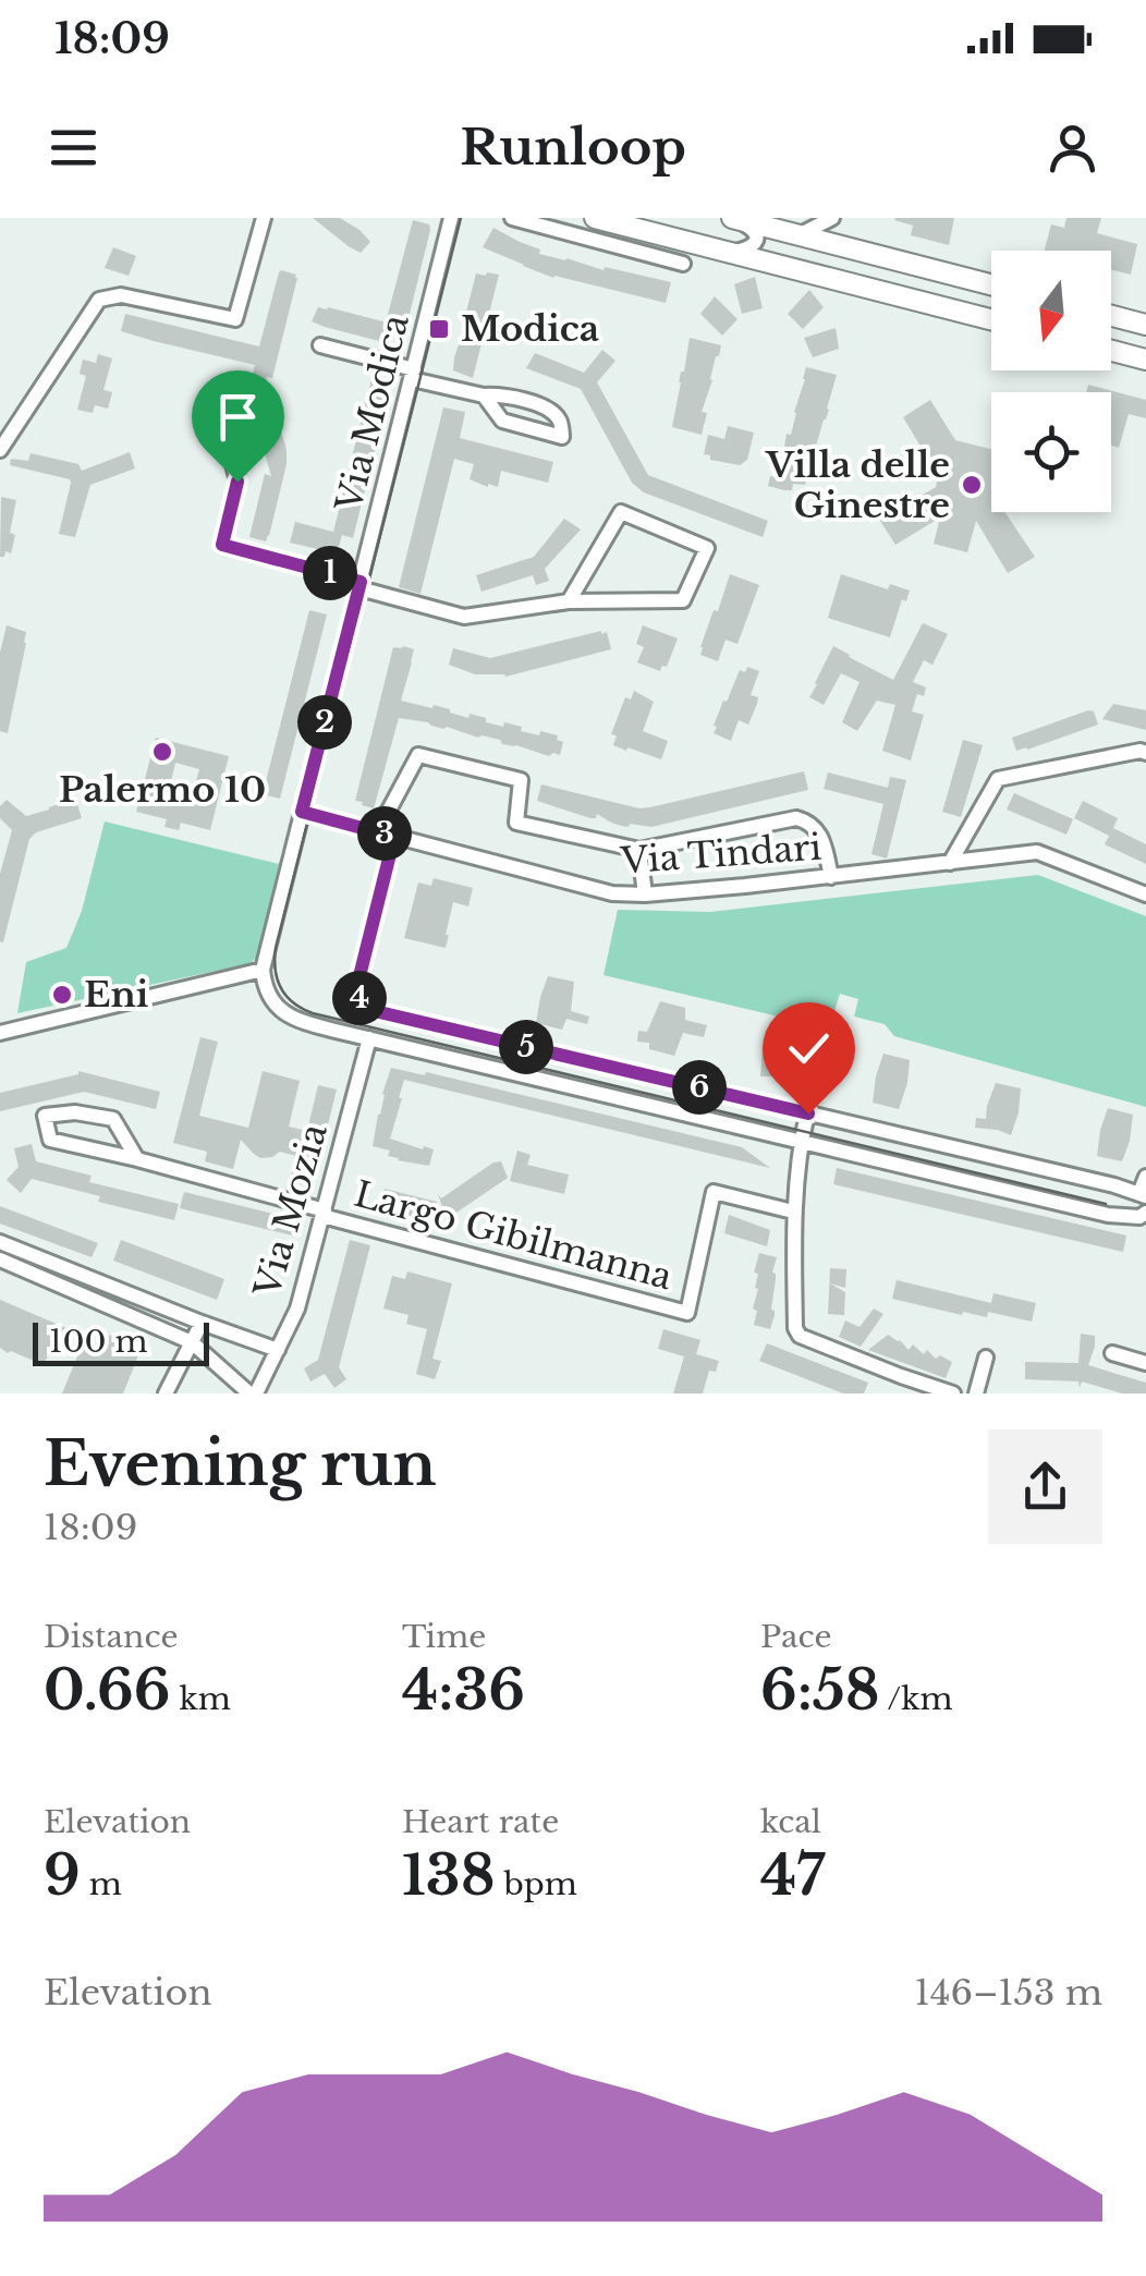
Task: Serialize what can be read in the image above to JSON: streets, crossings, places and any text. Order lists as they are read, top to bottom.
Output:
{
  "streets": {
    "street": [
      "Via Modica",
      "Via Tindari",
      "Via Mozia",
      "Largo Gibilmanna"
    ]
  },
  "crossings": [
    ["Via Modica", "Via Tindari"],
    ["Via Mozia", "Largo Gibilmanna"]
  ],
  "places": {
    "transit": ["Modica"],
    "other": ["Villa delle Ginestre", "Palermo 10", "Eni"]
  },
  "scale_bar": "100 m",
  "north": "bottom",
  "page": {
    "status": "18:09",
    "header": "Runloop",
    "pins": [
      "1",
      "2",
      "3",
      "4",
      "5",
      "6"
    ],
    "scale": "100 m",
    "heading": ["Evening run", "18:09"],
    "stats": [
      ["Distance", "0.66 km"],
      ["Time", "4:36"],
      ["Pace", "6:58 /km"],
      ["Elevation", "9 m"],
      ["Heart rate", "138 bpm"],
      ["kcal", "47"]
    ],
    "chart": ["Elevation", "146–153 m"]
  }
}
